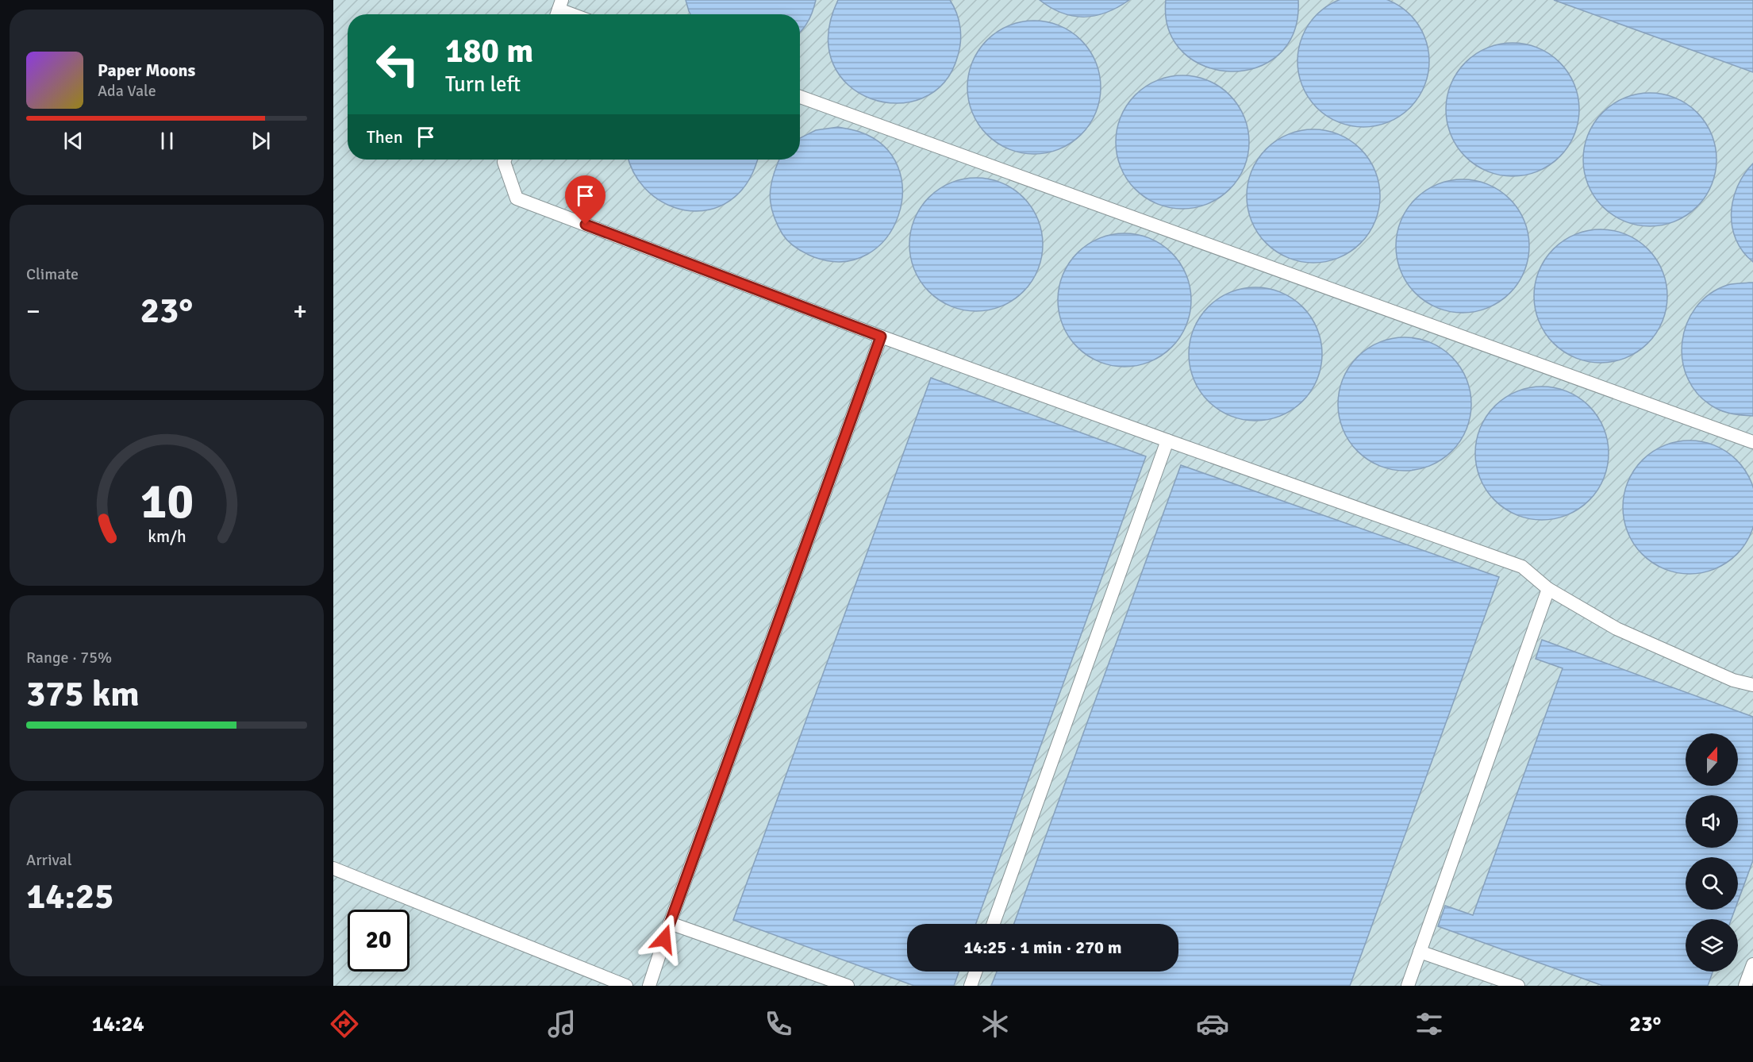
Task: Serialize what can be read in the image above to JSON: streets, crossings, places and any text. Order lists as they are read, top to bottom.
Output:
{
  "north": "top",
  "page": {
    "turn": ["180 m", "Turn left"],
    "song": ["Paper Moons", "Ada Vale"],
    "then": "Then",
    "tile": [
      "Climate",
      ["Range · 75%", "375 km"],
      ["Arrival", "14:25"]
    ],
    "heat": ["−", "23°", "+"],
    "limit": "20",
    "trip": "14:25 · 1 min · 270 m",
    "tabs": ["14:24", "23°"],
    "gauge": ["10", "km/h"]
  }
}
